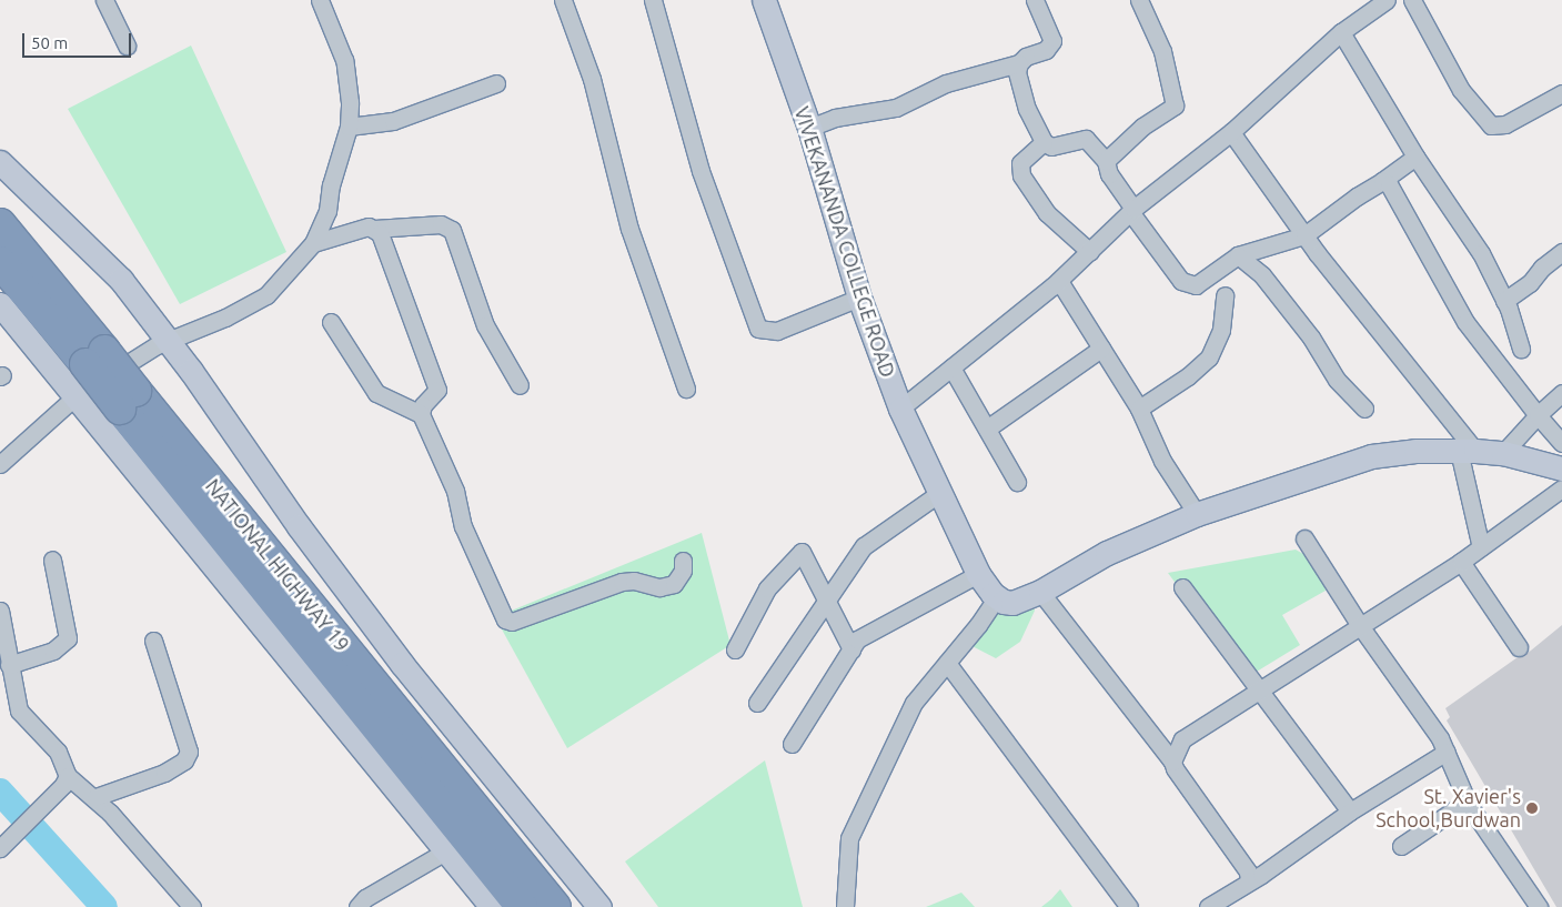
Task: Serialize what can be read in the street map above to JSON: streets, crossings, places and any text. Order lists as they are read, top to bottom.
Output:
{
  "streets": {
    "highway": ["NATIONAL HIGHWAY 19"],
    "main road": ["VIVEKANANDA COLLEGE ROAD"]
  },
  "places": ["St. Xavier's School,Burdwan"],
  "scale_bar": "50 m"
}
